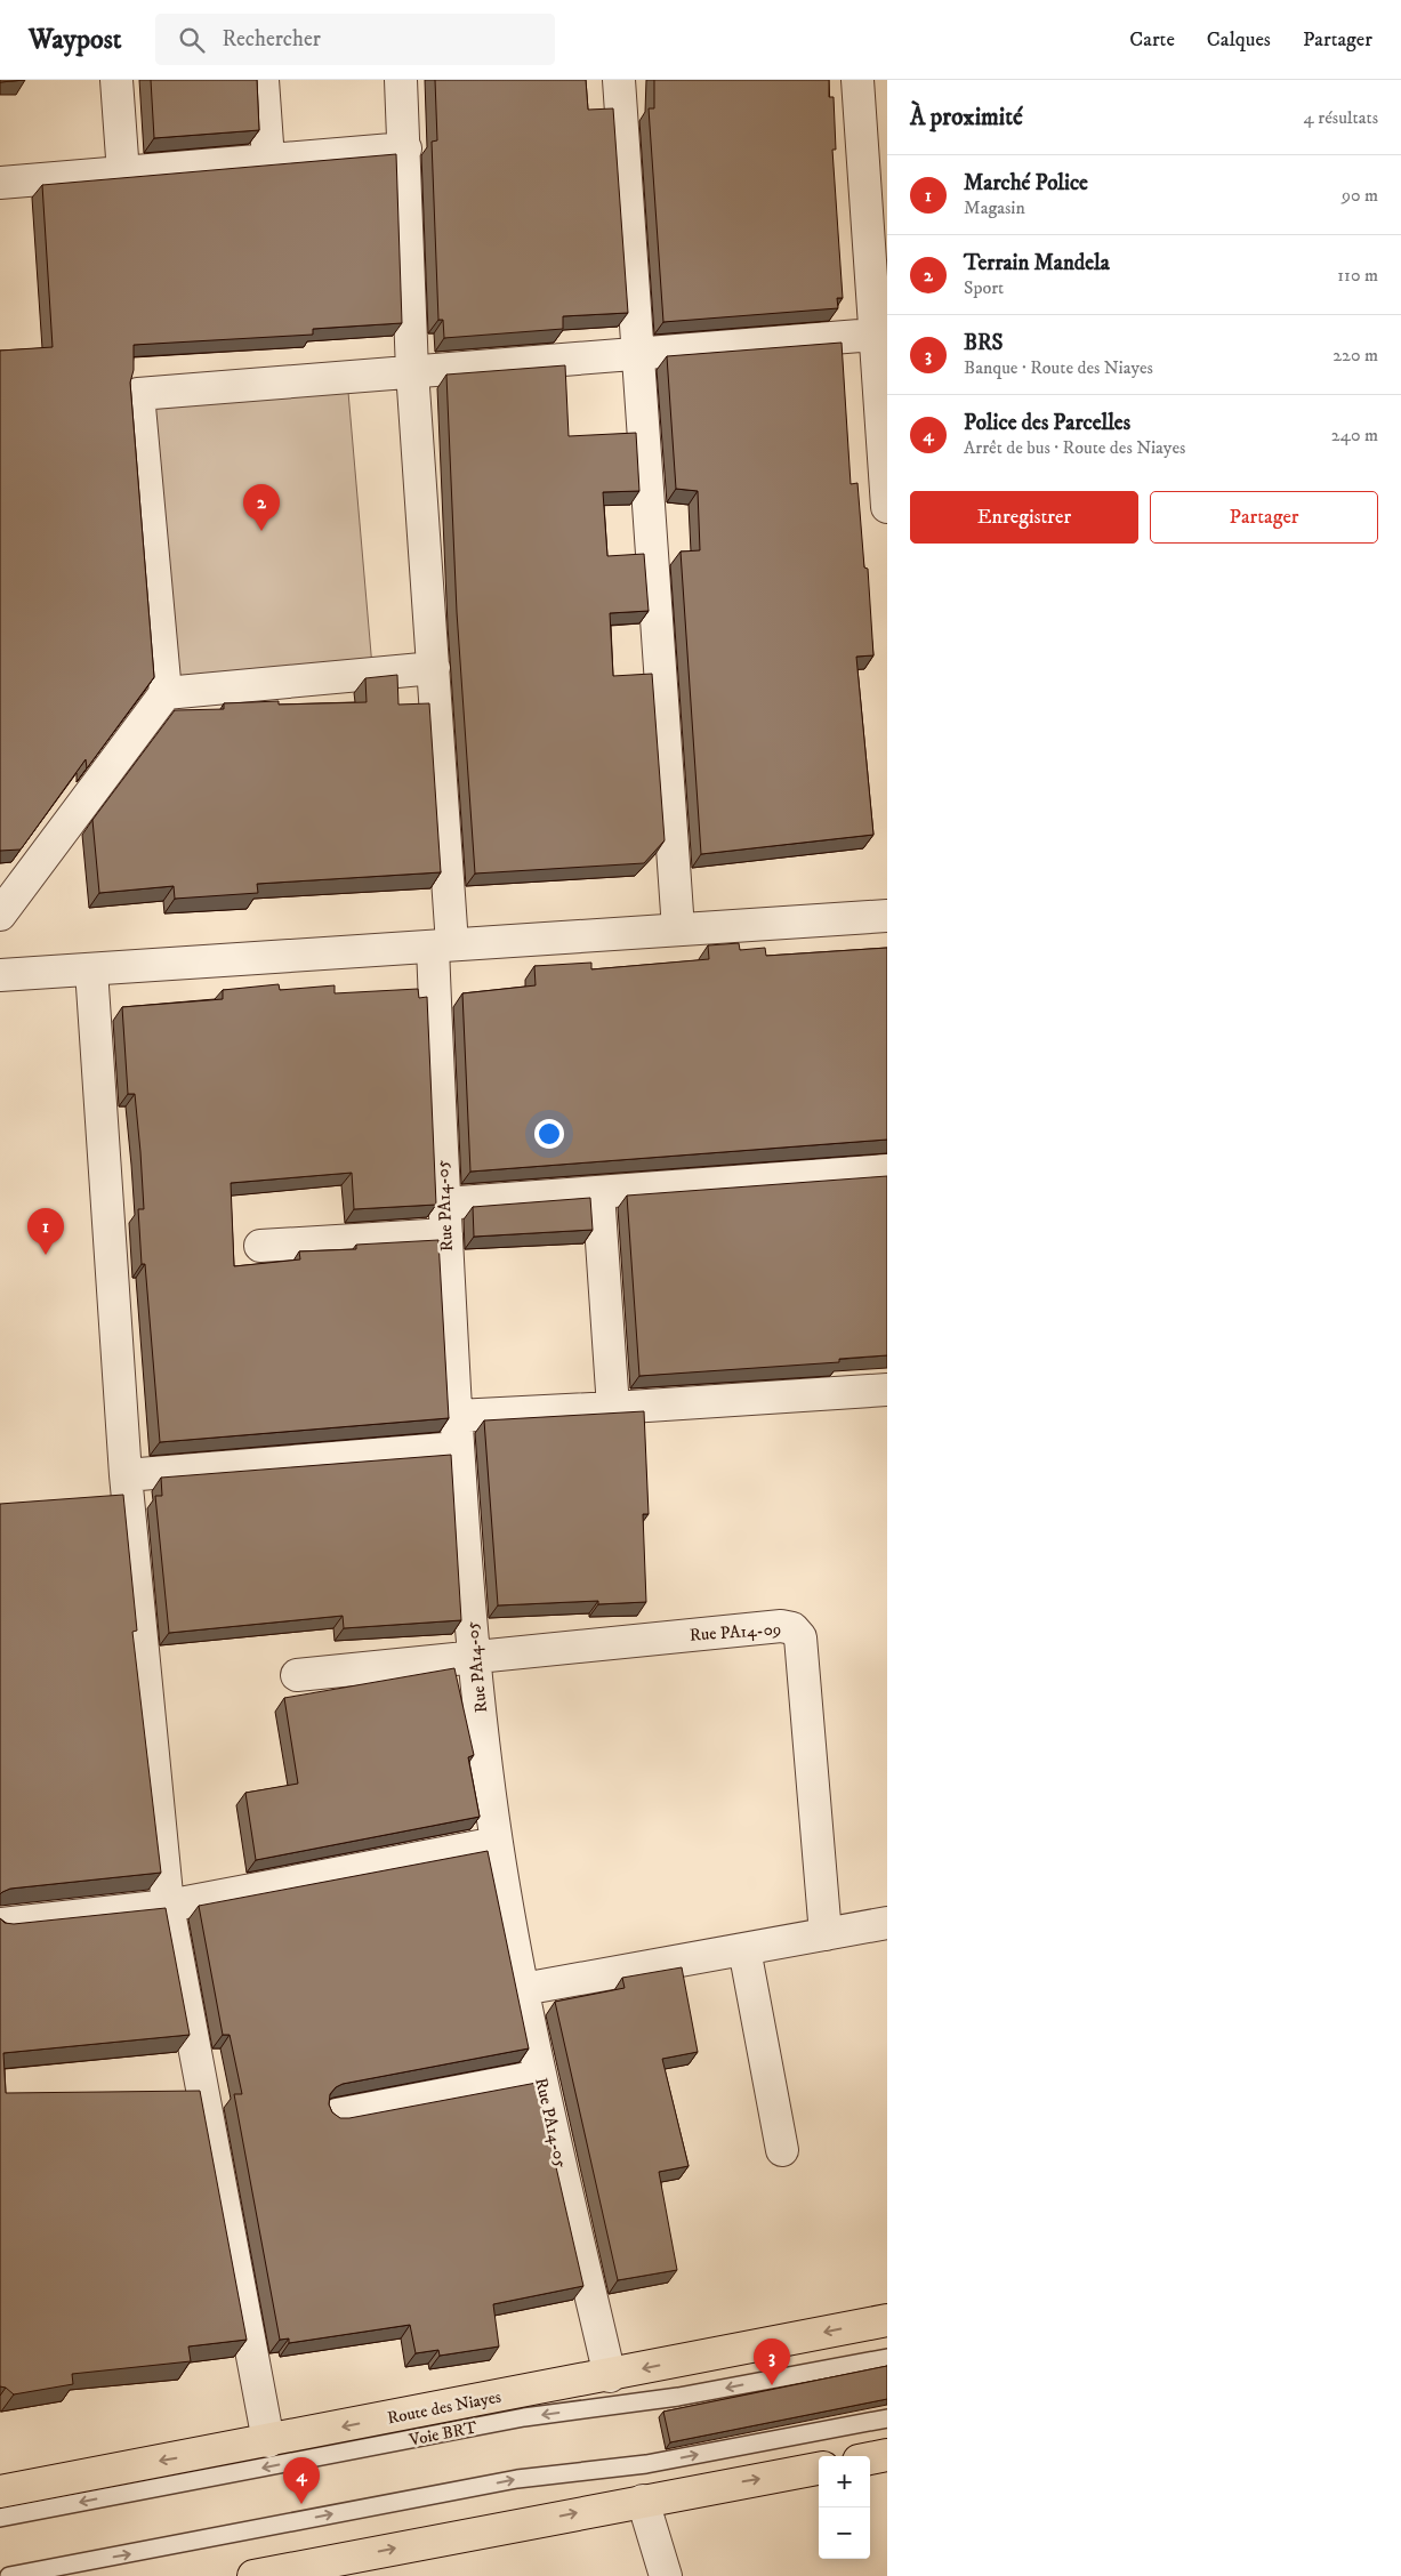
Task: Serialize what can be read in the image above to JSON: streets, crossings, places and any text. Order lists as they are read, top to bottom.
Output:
{
  "streets": {
    "main road": ["Route des Niayes"],
    "street": ["Rue PA14-05", "Rue PA14-09"],
    "lane": ["Voie BRT"]
  },
  "crossings": [
    ["Rue PA14-05", "Rue PA14-09"],
    ["Rue PA14-05", "Route des Niayes"]
  ],
  "page": {
    "header": "Waypost",
    "search": "Rechercher",
    "nav": ["Carte", "Calques", "Partager"],
    "heading": ["À proximité", "4 résultats"],
    "list": [
      {
        "mark": "1",
        "name": "Marché Police",
        "note": "Magasin",
        "value": "90 m"
      },
      {
        "mark": "2",
        "name": "Terrain Mandela",
        "note": "Sport",
        "value": "110 m"
      },
      {
        "mark": "3",
        "name": "BRS",
        "note": "Banque · Route des Niayes",
        "value": "220 m"
      },
      {
        "mark": "4",
        "name": "Police des Parcelles",
        "note": "Arrêt de bus · Route des Niayes",
        "value": "240 m"
      }
    ],
    "buttons": ["Enregistrer", "Partager"],
    "pins": [
      "2",
      "1",
      "3",
      "4"
    ],
    "map_buttons": ["+", "−"]
  }
}
